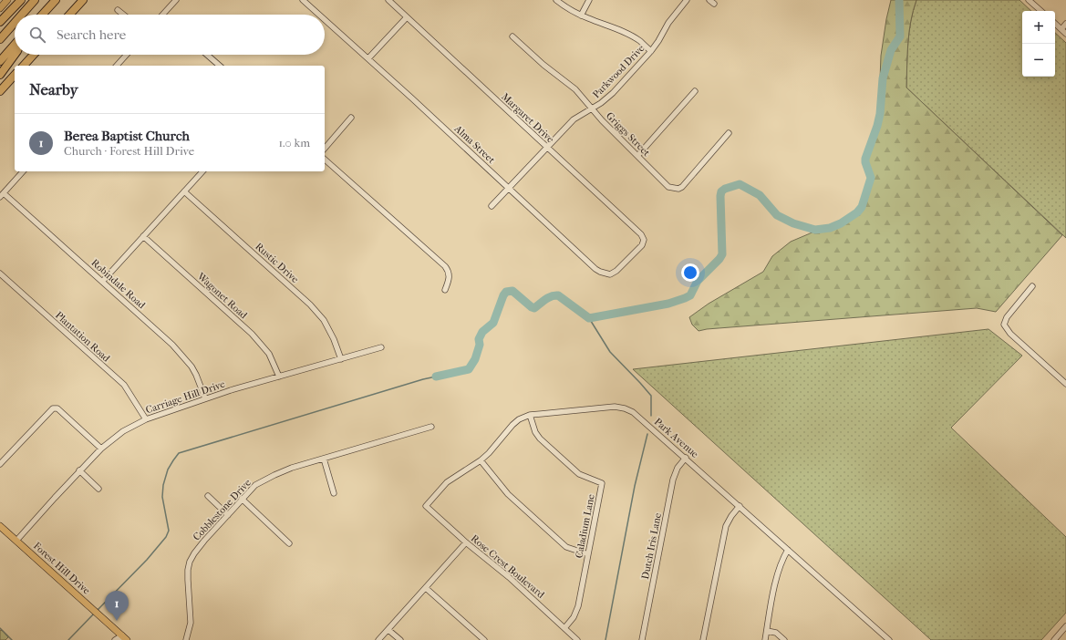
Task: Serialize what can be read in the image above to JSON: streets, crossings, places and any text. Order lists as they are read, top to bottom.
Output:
{
  "streets": {
    "main road": ["Forest Hill Drive"],
    "street": [
      "Parkwood Drive",
      "Margaret Drive",
      "Griggs Street",
      "Alma Street",
      "Rustic Drive",
      "Robindale Road",
      "Wagonet Road",
      "Plantation Road",
      "Carriage Hill Drive",
      "Park Avenue",
      "Cobblestone Drive",
      "Caladium Lane",
      "Dutch Iris Lane",
      "Rose Crest Boulevard"
    ]
  },
  "crossings": [
    ["Parkwood Drive", "Margaret Drive"],
    ["Parkwood Drive", "Griggs Street"],
    ["Parkwood Drive", "Alma Street"],
    ["Margaret Drive", "Alma Street"],
    ["Rustic Drive", "Carriage Hill Drive"],
    ["Robindale Road", "Carriage Hill Drive"],
    ["Wagonet Road", "Carriage Hill Drive"],
    ["Plantation Road", "Carriage Hill Drive"],
    ["Carriage Hill Drive", "Forest Hill Drive"],
    ["Park Avenue", "Caladium Lane"],
    ["Park Avenue", "Dutch Iris Lane"],
    ["Park Avenue", "Rose Crest Boulevard"],
    ["Caladium Lane", "Rose Crest Boulevard"]
  ],
  "page": {
    "map_buttons": ["+", "−"],
    "search": "Search here",
    "heading": "Nearby",
    "list": [
      {
        "mark": "1",
        "name": "Berea Baptist Church",
        "note": "Church · Forest Hill Drive",
        "value": "1.0 km"
      }
    ],
    "pins": "1"
  }
}
